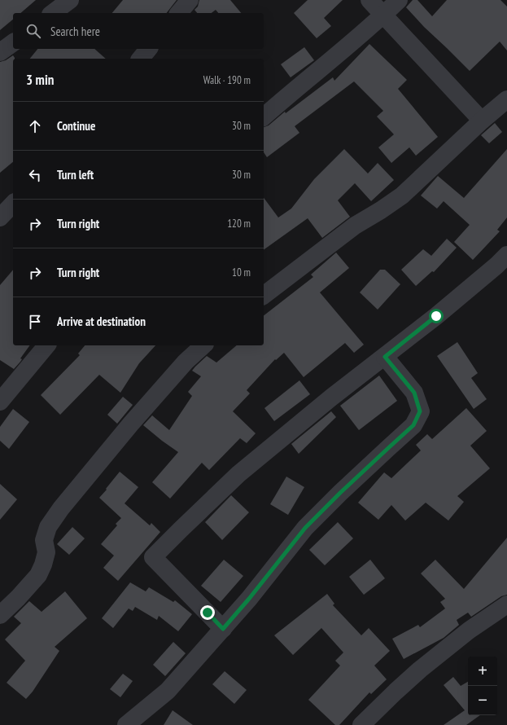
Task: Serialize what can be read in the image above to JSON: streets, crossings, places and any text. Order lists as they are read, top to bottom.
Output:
{
  "page": {
    "search": "Search here",
    "heading": ["3 min", "Walk · 190 m"],
    "list": [
      ["Continue", "30 m"],
      ["Turn left", "30 m"],
      ["Turn right", "120 m"],
      ["Turn right", "10 m"],
      "Arrive at destination"
    ],
    "map_buttons": ["+", "−"]
  }
}
